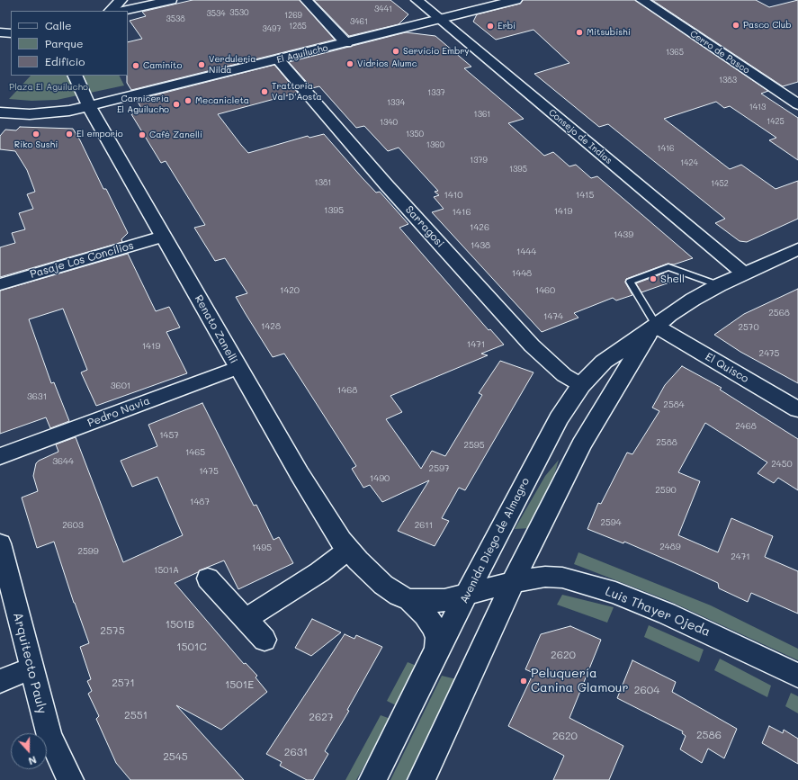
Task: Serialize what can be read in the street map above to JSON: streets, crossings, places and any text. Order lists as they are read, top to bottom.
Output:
{
  "streets": {
    "street": [
      "Cerro de Pasco",
      "El Aguilucho",
      "Consejo de Indias",
      "Sarragosi",
      "Pasaje Los Concilios",
      "Renato Zanelli",
      "El Quisco",
      "Pedro Navia",
      "Avenida Diego de Almagro",
      "Luis Thayer Ojeda",
      "Arquitecto Pauly"
    ]
  },
  "crossings": [
    ["El Aguilucho", "Consejo de Indias"],
    ["El Aguilucho", "Sarragosi"],
    ["El Aguilucho", "Renato Zanelli"],
    ["Consejo de Indias", "Avenida Diego de Almagro"],
    ["Sarragosi", "Avenida Diego de Almagro"],
    ["Pasaje Los Concilios", "Renato Zanelli"],
    ["Renato Zanelli", "Pedro Navia"],
    ["Renato Zanelli", "Avenida Diego de Almagro"],
    ["Renato Zanelli", "Luis Thayer Ojeda"],
    ["El Quisco", "Avenida Diego de Almagro"],
    ["Avenida Diego de Almagro", "Luis Thayer Ojeda"]
  ],
  "parks": ["Plaza El Aguilucho"],
  "places": [
    "Pasco Club",
    "Erbi",
    "Mitsubishi",
    "Servicio Embry",
    "Vidrios Alumc",
    "Verduleria Nilda",
    "Caminito",
    "Trattoria Val D'Aosta",
    "Mecanicleta",
    "Carnicería El Aguilucho",
    "Riko Sushi",
    "El emporio",
    "Café Zanelli",
    "Shell",
    "Peluquería Canina Glamour"
  ],
  "house_numbers": [
    "3441",
    "3530",
    "3534",
    "1269",
    "3538",
    "3461",
    "1285",
    "3497",
    "1365",
    "1383",
    "1337",
    "1334",
    "1413",
    "1361",
    "1425",
    "1340",
    "1350",
    "1360",
    "1416",
    "1379",
    "1424",
    "1395",
    "1381",
    "1452",
    "1410",
    "1415",
    "1395",
    "1419",
    "1416",
    "1426",
    "1439",
    "1438",
    "1444",
    "1448",
    "1420",
    "1460",
    "2568",
    "1474",
    "1428",
    "2570",
    "1471",
    "1419",
    "2475",
    "3601",
    "1468",
    "3631",
    "2584",
    "2468",
    "1457",
    "2588",
    "2595",
    "1465",
    "3644",
    "2450",
    "2597",
    "1475",
    "1490",
    "2590",
    "1487",
    "2594",
    "2603",
    "2611",
    "2489",
    "1495",
    "2599",
    "2471",
    "1501A",
    "1501B",
    "2575",
    "1501C",
    "2620",
    "2571",
    "1501E",
    "2604",
    "2551",
    "2627",
    "2586",
    "2620",
    "2631",
    "2545"
  ],
  "legend": ["Calle", "Parque", "Edificio"],
  "north": "bottom"
}
